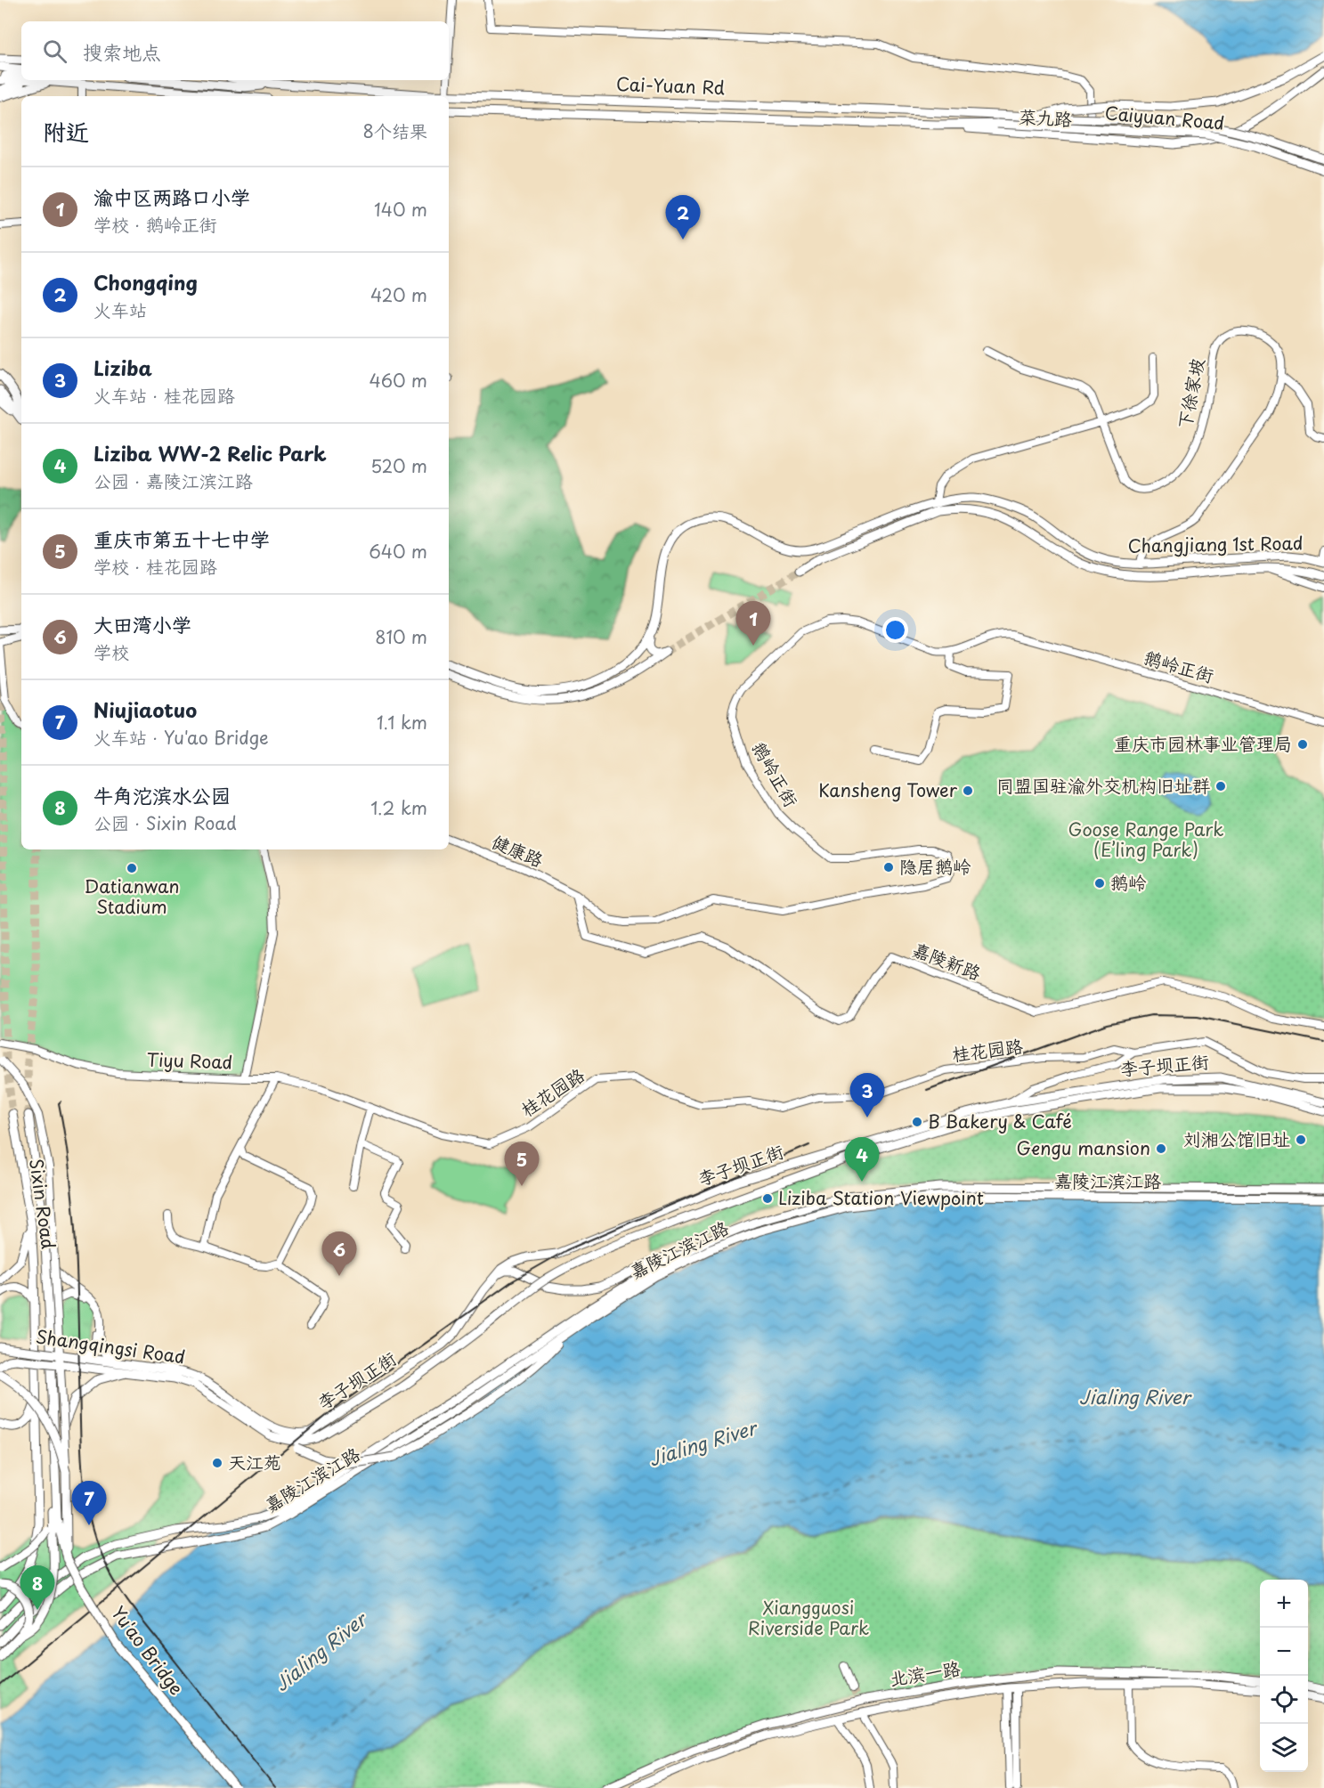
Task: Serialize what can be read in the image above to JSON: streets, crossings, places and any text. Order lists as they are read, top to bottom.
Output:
{
  "streets": {
    "main road": [
      "Cai-Yuan Rd",
      "菜九路",
      "Caiyuan Road",
      "Changjiang 1st Road",
      "李子坝正街",
      "嘉陵江滨江路",
      "Sixin Road",
      "Shangqingsi Road",
      "Yu'ao Bridge",
      "北滨一路"
    ],
    "street": [
      "下徐家坡",
      "鹅岭正街",
      "健康路",
      "嘉陵新路",
      "桂花园路",
      "Tiyu Road"
    ]
  },
  "crossings": [
    ["Cai-Yuan Rd", "菜九路"],
    ["Cai-Yuan Rd", "Caiyuan Road"],
    ["下徐家坡", "Changjiang 1st Road"],
    ["鹅岭正街", "健康路"],
    ["鹅岭正街", "嘉陵新路"],
    ["健康路", "嘉陵新路"],
    ["桂花园路", "Tiyu Road"],
    ["李子坝正街", "Shangqingsi Road"]
  ],
  "water": ["Jialing River"],
  "parks": ["Goose Range Park (E’ling Park)", "Xiangguosi Riverside Park"],
  "places": [
    "重庆市园林事业管理局",
    "同盟国驻渝外交机构旧址群",
    "Kansheng Tower",
    "隐居鹅岭",
    "Datianwan Stadium",
    "鹅岭",
    "B Bakery & Café",
    "刘湘公馆旧址",
    "Gengu mansion",
    "Liziba Station Viewpoint",
    "天江苑"
  ],
  "page": {
    "search": "搜索地点",
    "heading": ["附近", "8个结果"],
    "list": [
      {
        "mark": "1",
        "name": "渝中区两路口小学",
        "note": "学校 · 鹅岭正街",
        "value": "140 m"
      },
      {
        "mark": "2",
        "name": "Chongqing",
        "note": "火车站",
        "value": "420 m"
      },
      {
        "mark": "3",
        "name": "Liziba",
        "note": "火车站 · 桂花园路",
        "value": "460 m"
      },
      {
        "mark": "4",
        "name": "Liziba WW-2 Relic Park",
        "note": "公园 · 嘉陵江滨江路",
        "value": "520 m"
      },
      {
        "mark": "5",
        "name": "重庆市第五十七中学",
        "note": "学校 · 桂花园路",
        "value": "640 m"
      },
      {
        "mark": "6",
        "name": "大田湾小学",
        "note": "学校",
        "value": "810 m"
      },
      {
        "mark": "7",
        "name": "Niujiaotuo",
        "note": "火车站 · Yu'ao Bridge",
        "value": "1.1 km"
      },
      {
        "mark": "8",
        "name": "牛角沱滨水公园",
        "note": "公园 · Sixin Road",
        "value": "1.2 km"
      }
    ],
    "pins": [
      "2",
      "1",
      "3",
      "4",
      "5",
      "6",
      "7",
      "8"
    ],
    "map_buttons": ["+", "−"]
  }
}
